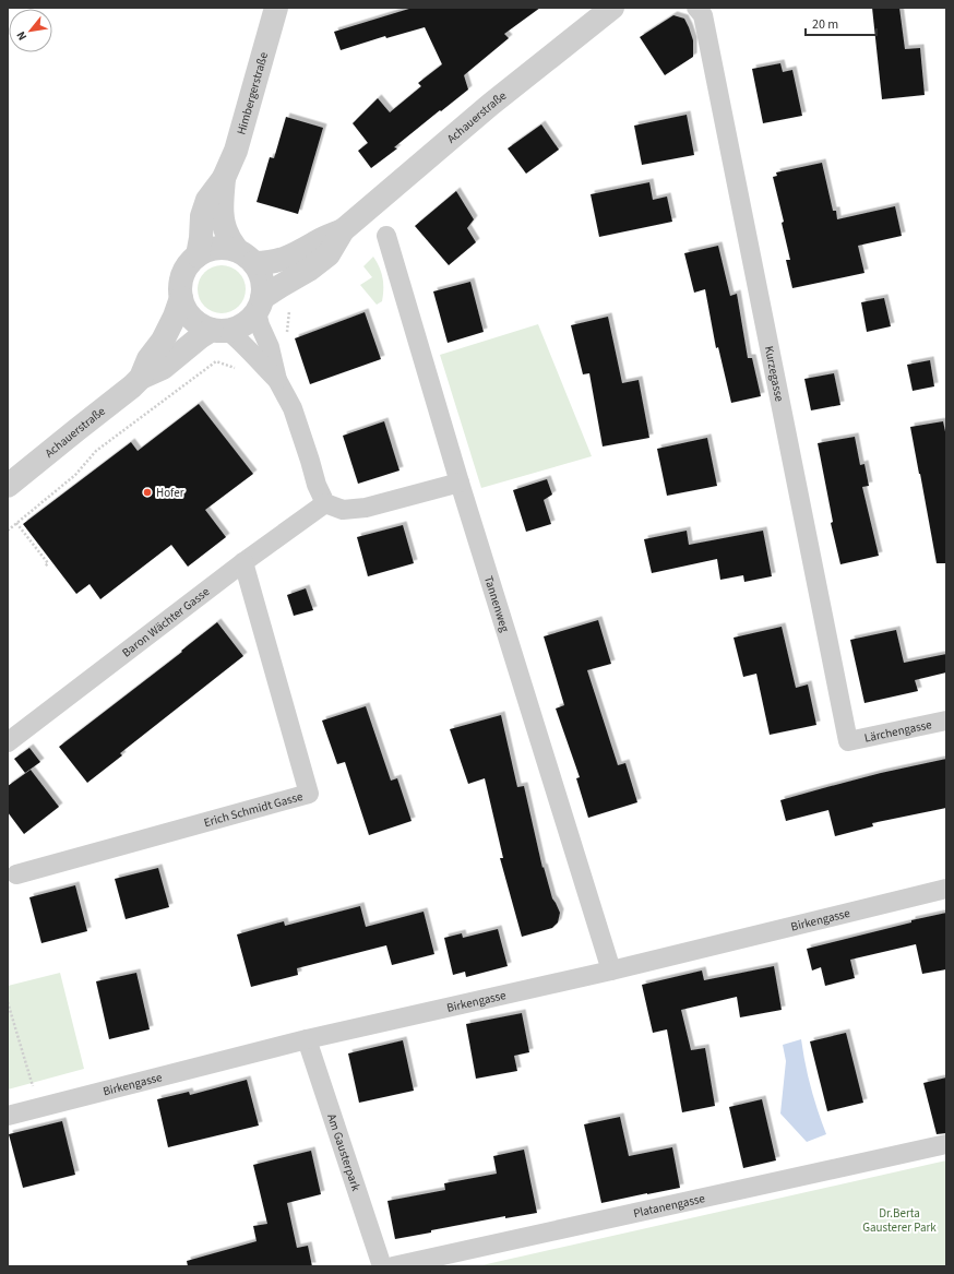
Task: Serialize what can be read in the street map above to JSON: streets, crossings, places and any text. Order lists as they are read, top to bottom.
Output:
{
  "streets": {
    "street": [
      "Himbergerstraße",
      "Achauerstraße",
      "Kurzegasse",
      "Tannenweg",
      "Baron Wächter Gasse",
      "Lärchengasse",
      "Erich Schmidt Gasse",
      "Birkengasse",
      "Am Gausterpark",
      "Platanengasse"
    ]
  },
  "crossings": [
    ["Himbergerstraße", "Achauerstraße"],
    ["Kurzegasse", "Lärchengasse"],
    ["Tannenweg", "Birkengasse"],
    ["Baron Wächter Gasse", "Erich Schmidt Gasse"],
    ["Birkengasse", "Am Gausterpark"]
  ],
  "parks": ["Dr.Berta Gausterer Park"],
  "places": ["Hofer"],
  "scale_bar": "20 m",
  "north": "bottom left"
}
